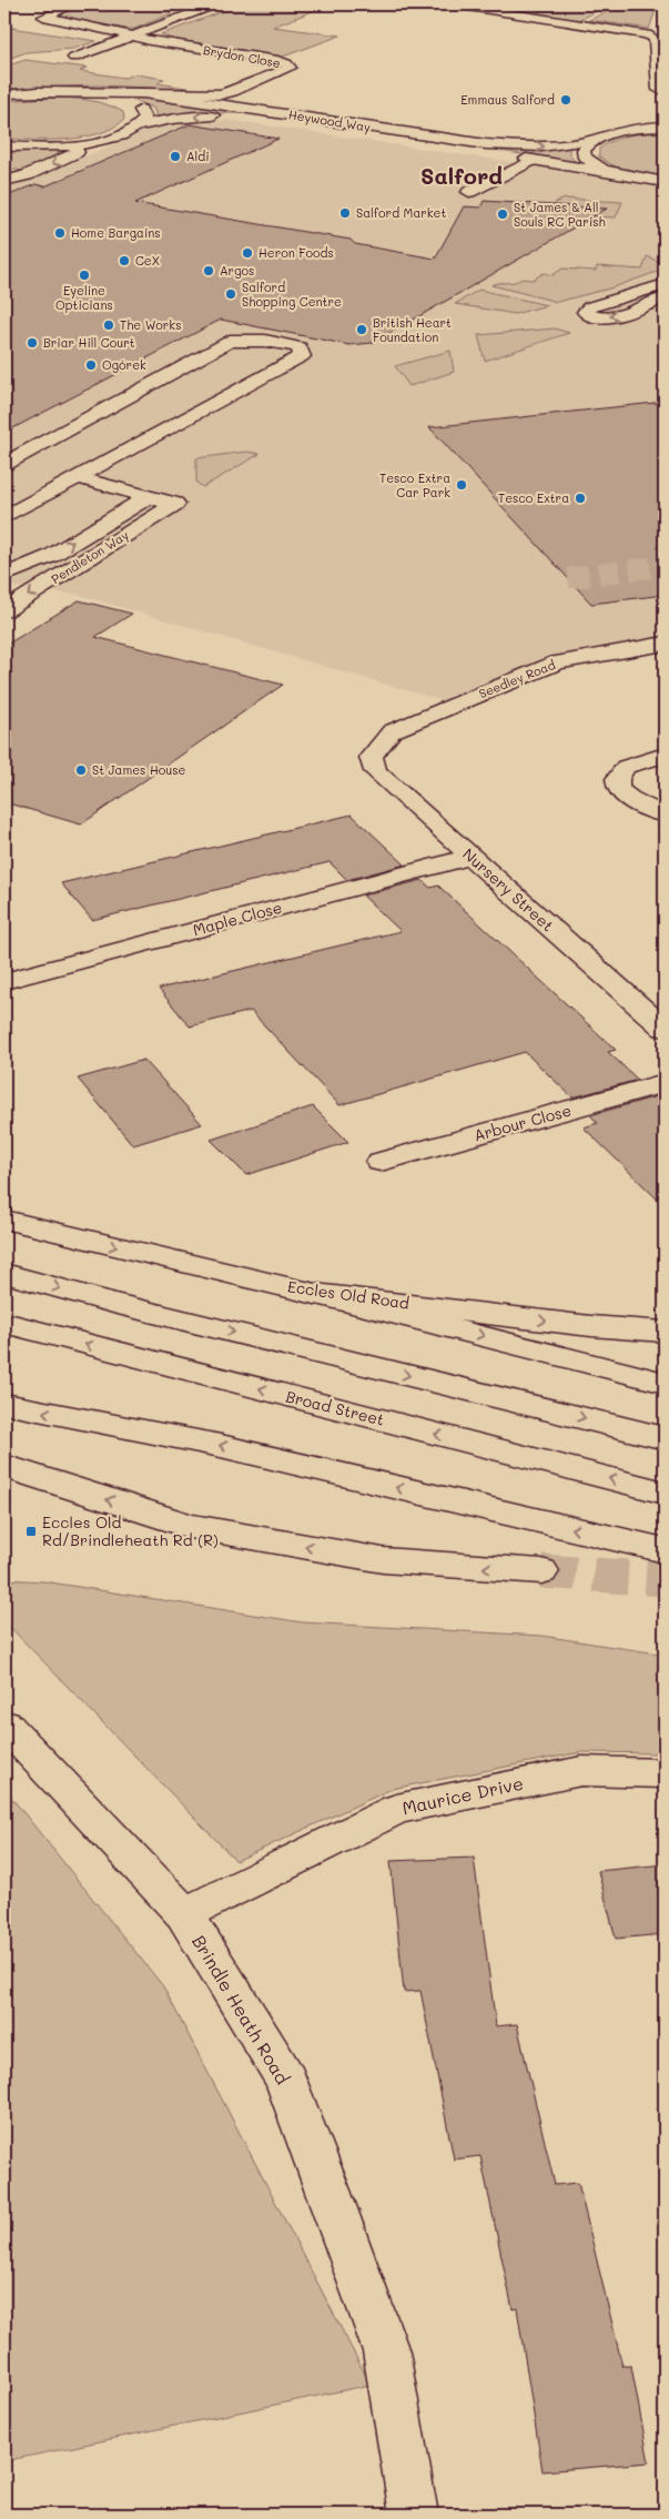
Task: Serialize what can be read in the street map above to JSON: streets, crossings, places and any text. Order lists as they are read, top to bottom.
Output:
{
  "streets": {
    "main road": [
      "Brydon Close",
      "Heywood Way",
      "Pendleton Way",
      "Seedley Road",
      "Nursery Street",
      "Maple Close",
      "Arbour Close",
      "Eccles Old Road",
      "Broad Street",
      "Maurice Drive",
      "Brindle Heath Road"
    ]
  },
  "crossings": [
    ["Brydon Close", "Heywood Way"],
    ["Seedley Road", "Nursery Street"],
    ["Nursery Street", "Maple Close"],
    ["Maurice Drive", "Brindle Heath Road"]
  ],
  "districts": ["Salford"],
  "places": {
    "other": [
      "Emmaus Salford",
      "Aldi",
      "Salford Market",
      "St James & All Souls RC Parish",
      "Home Bargains",
      "Heron Foods",
      "CeX",
      "Argos",
      "Eyeline Opticians",
      "Salford Shopping Centre",
      "The Works",
      "British Heart Foundation",
      "Briar Hill Court",
      "Ogórek",
      "Tesco Extra Car Park",
      "Tesco Extra",
      "St James House"
    ],
    "transit": ["Eccles Old Rd/Brindleheath Rd (R)"]
  }
}
